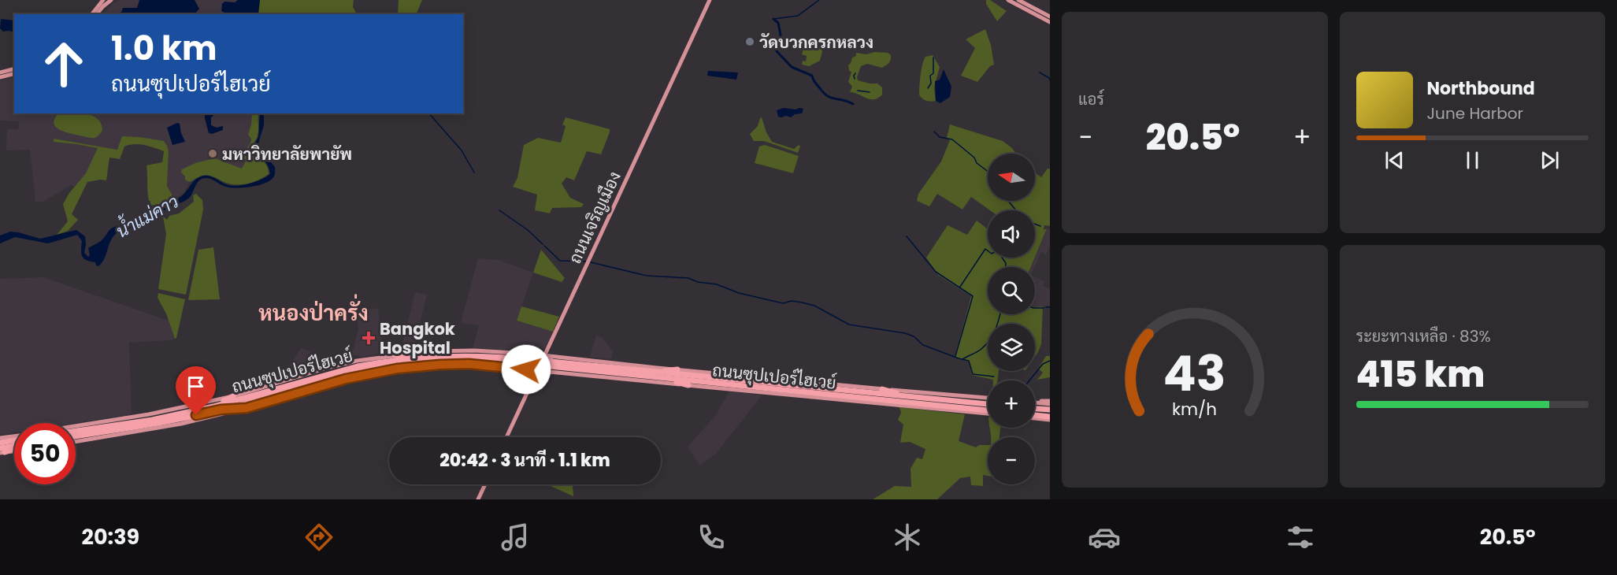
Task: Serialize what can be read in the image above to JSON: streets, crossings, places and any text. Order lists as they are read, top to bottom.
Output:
{
  "streets": {
    "highway": ["ถนนซุปเปอร์ไฮเวย์"],
    "main road": ["ถนนเจริญเมือง"]
  },
  "districts": ["หนองป่าครั่ง"],
  "water": ["น้ำแม่คาว"],
  "places": {
    "other": ["วัดบวกครกหลวง", "มหาวิทยาลัยพายัพ"],
    "health": ["Bangkok Hospital"]
  },
  "north": "left",
  "page": {
    "tile": [
      "แอร์",
      ["ระยะทางเหลือ · 83%", "415 km"]
    ],
    "turn": ["1.0 km", "ถนนซุปเปอร์ไฮเวย์"],
    "song": ["Northbound", "June Harbor"],
    "heat": ["−", "20.5°", "+"],
    "map_buttons": ["+", "−"],
    "limit": "50",
    "trip": "20:42 · 3 นาที · 1.1 km",
    "tabs": ["20:39", "20.5°"],
    "gauge": ["43", "km/h"]
  }
}
